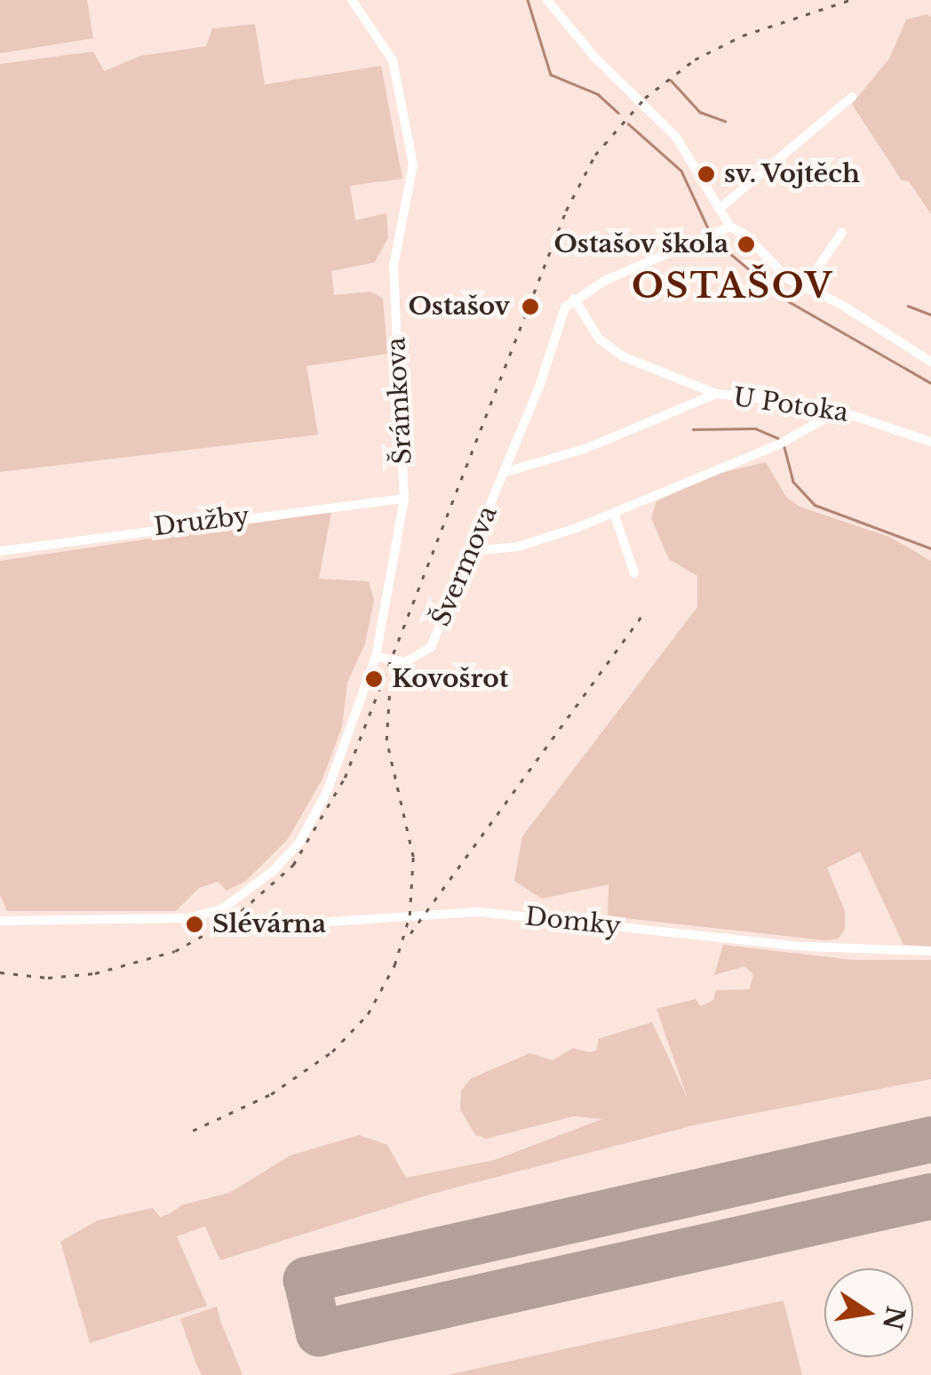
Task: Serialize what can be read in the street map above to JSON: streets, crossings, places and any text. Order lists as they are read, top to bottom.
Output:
{
  "streets": {
    "street": [
      "Šrámkova",
      "U Potoka",
      "Družby",
      "Švermova",
      "Domky"
    ]
  },
  "crossings": [
    ["Šrámkova", "Družby"],
    ["Šrámkova", "Švermova"],
    ["U Potoka", "Švermova"]
  ],
  "districts": ["OSTAŠOV"],
  "places": [
    "sv. Vojtěch",
    "Ostašov škola",
    "Ostašov",
    "Kovošrot",
    "Slévárna"
  ],
  "north": "right"
}
